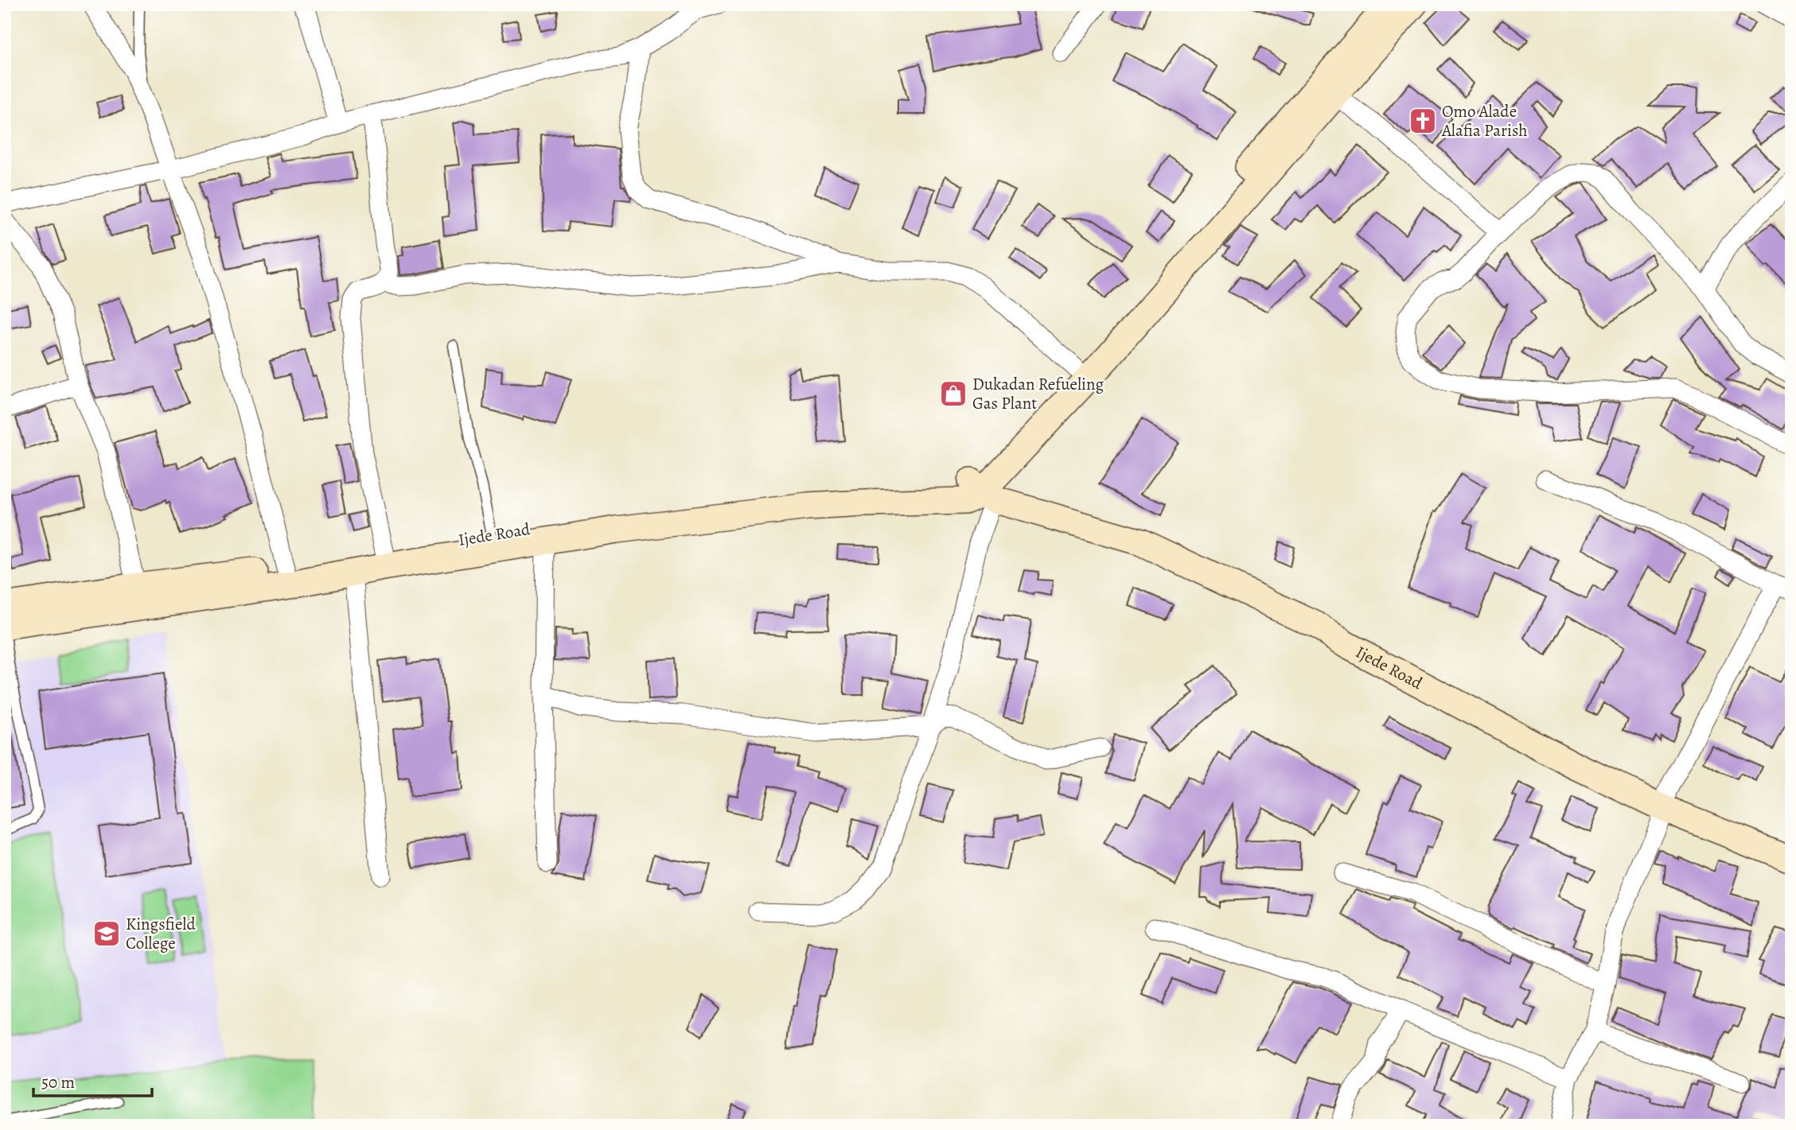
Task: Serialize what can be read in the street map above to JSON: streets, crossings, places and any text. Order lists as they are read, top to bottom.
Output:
{
  "streets": {
    "main road": ["Ijede Road"]
  },
  "places": {
    "church": ["Omo Alade Alafia Parish"],
    "shop": ["Dukadan Refueling Gas Plant"],
    "school or university": ["Kingsfield College"]
  },
  "scale_bar": "50 m"
}
